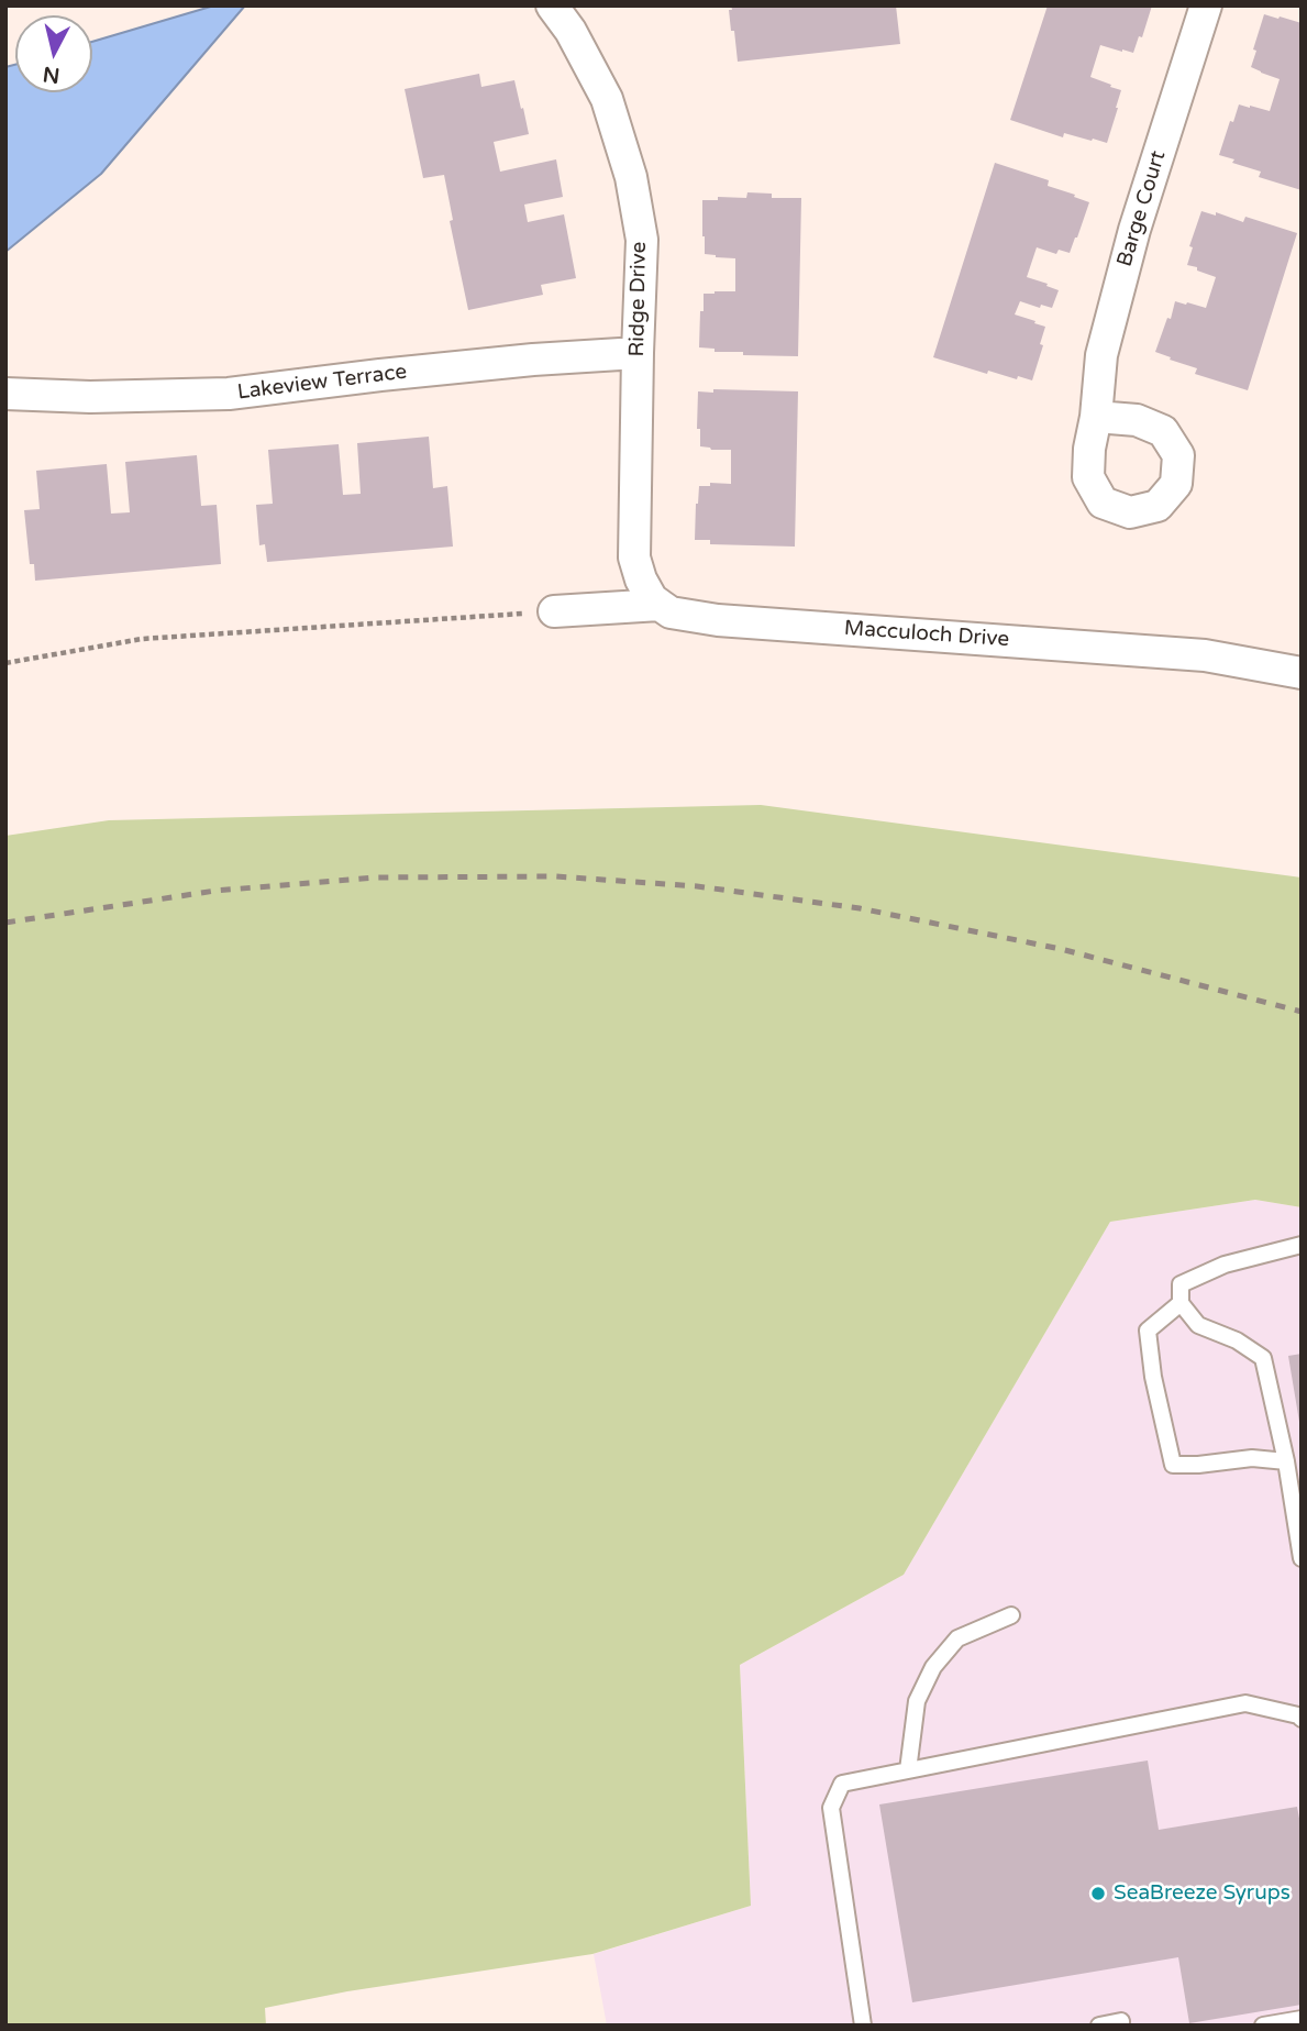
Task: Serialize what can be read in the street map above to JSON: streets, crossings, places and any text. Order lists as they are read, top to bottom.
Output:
{
  "streets": {
    "street": [
      "Barge Court",
      "Ridge Drive",
      "Lakeview Terrace",
      "Macculoch Drive"
    ]
  },
  "crossings": [
    ["Ridge Drive", "Lakeview Terrace"],
    ["Ridge Drive", "Macculoch Drive"]
  ],
  "places": ["SeaBreeze Syrups"],
  "north": "bottom"
}
